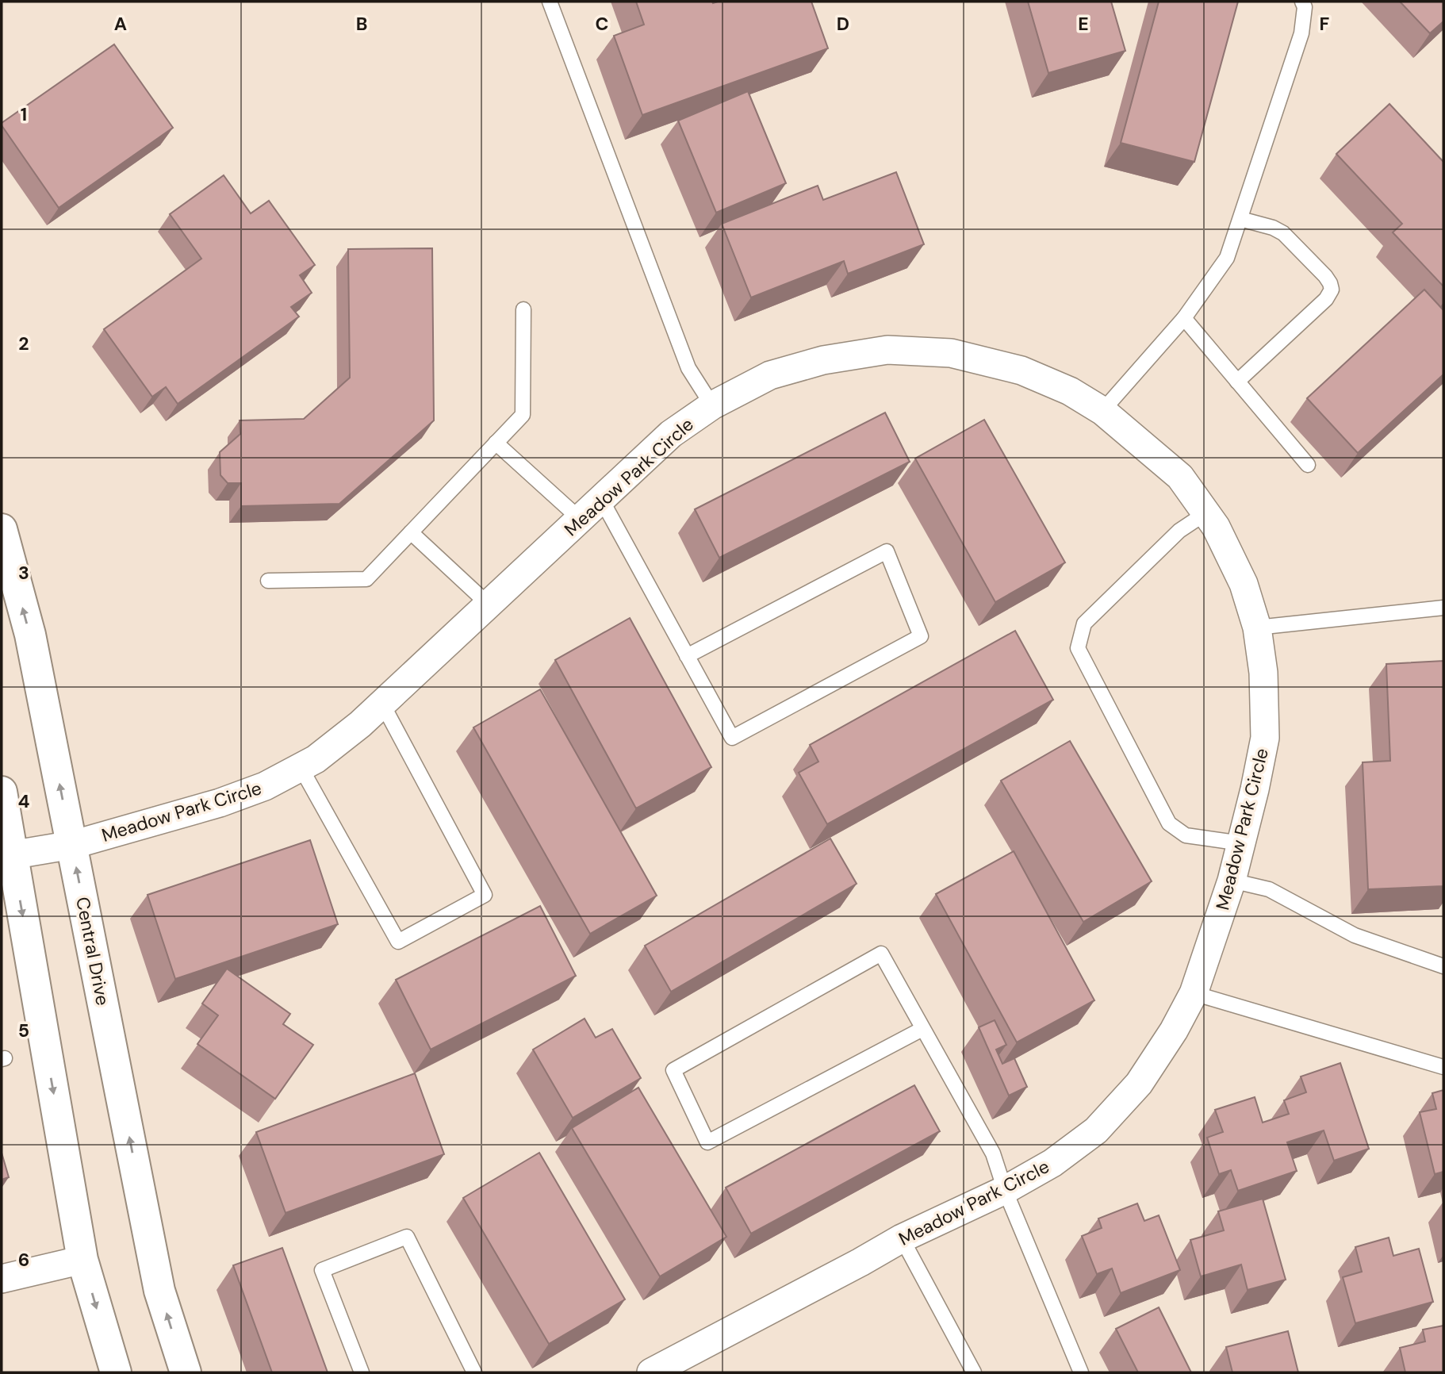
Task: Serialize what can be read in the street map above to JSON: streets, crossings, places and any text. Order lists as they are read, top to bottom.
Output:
{
  "streets": {
    "main road": ["Central Drive"],
    "street": ["Meadow Park Circle"]
  },
  "crossings": [
    ["Meadow Park Circle", "Central Drive"]
  ],
  "grid": {
    "columns": [
      "A",
      "B",
      "C",
      "D",
      "E",
      "F"
    ],
    "rows": [
      "1",
      "2",
      "3",
      "4",
      "5",
      "6"
    ]
  }
}
